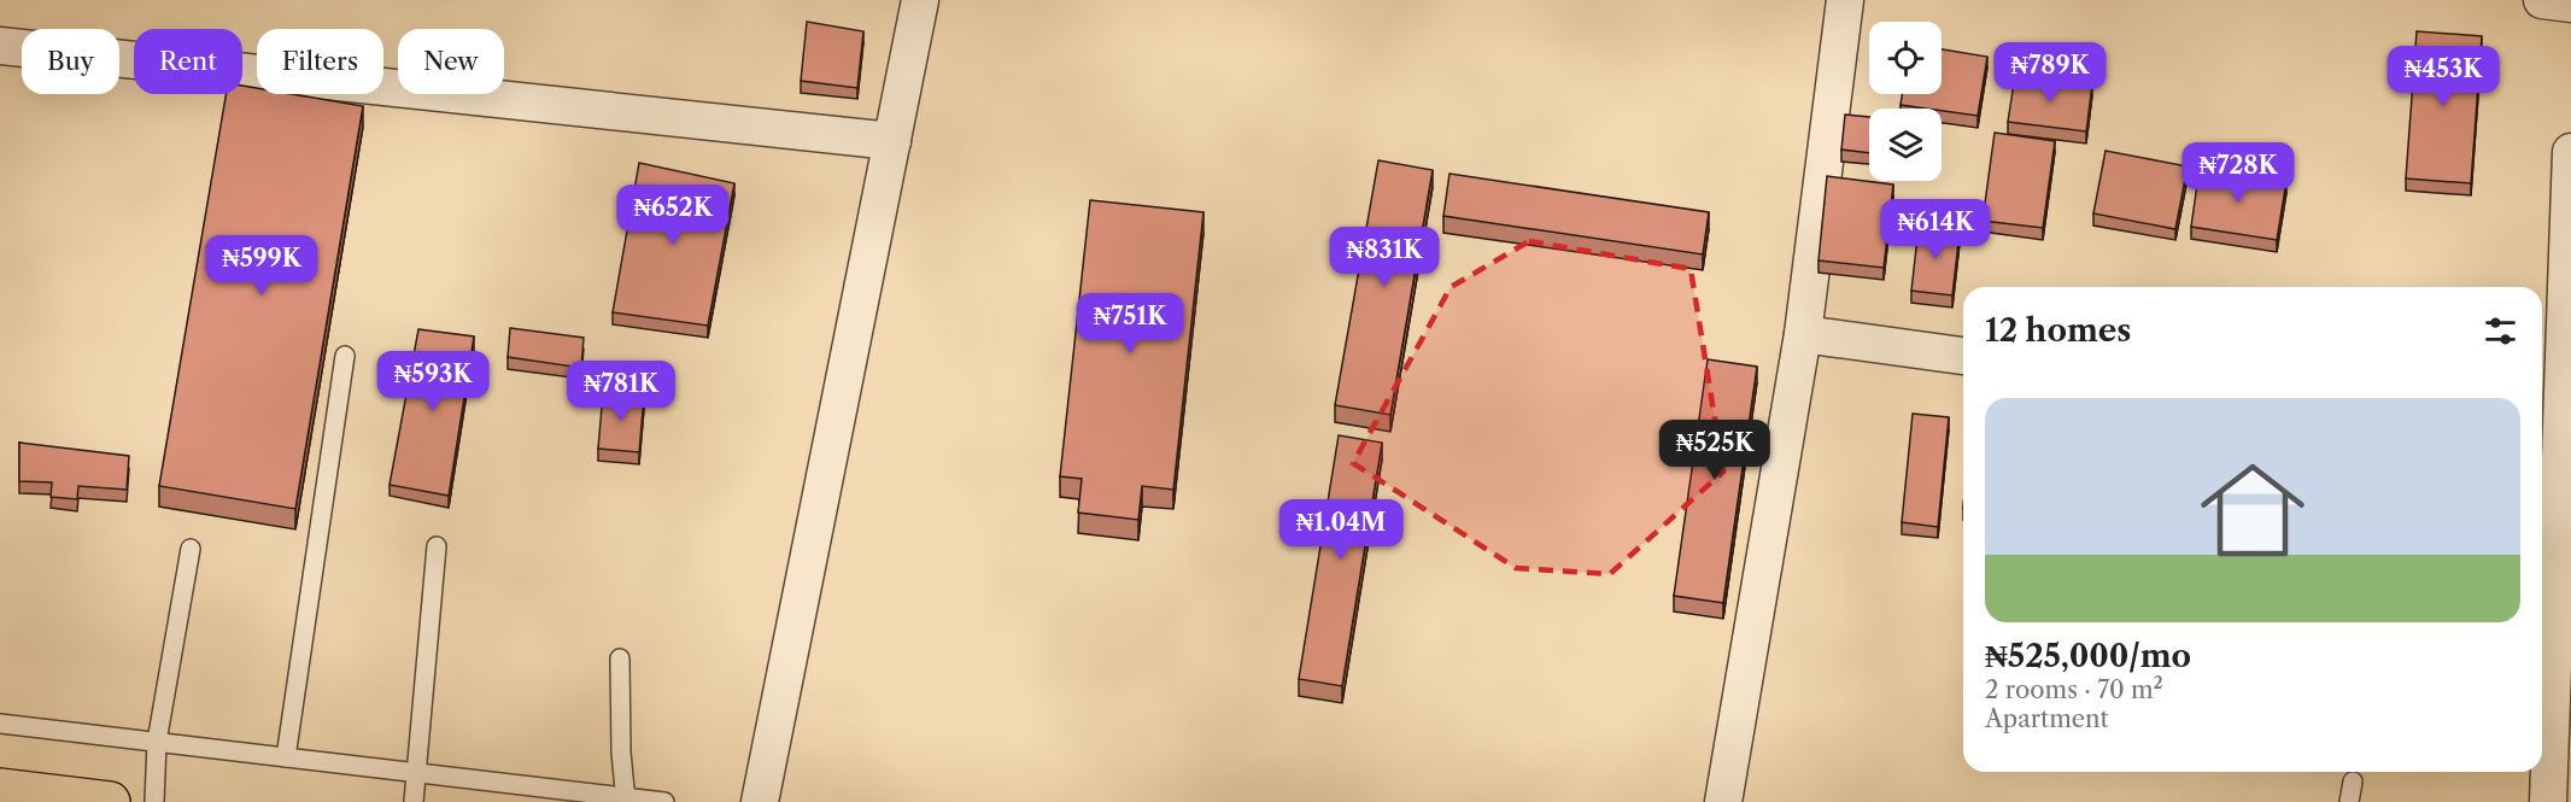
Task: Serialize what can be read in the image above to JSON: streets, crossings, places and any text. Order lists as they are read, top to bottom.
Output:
{
  "page": {
    "chip": [
      "Buy",
      "Rent",
      "Filters",
      "New"
    ],
    "price": [
      "₦789K",
      "₦453K",
      "₦728K",
      "₦652K",
      "₦614K",
      "₦831K",
      "₦599K",
      "₦751K",
      "₦593K",
      "₦781K",
      "₦525K",
      "₦1.04M"
    ],
    "heading": "12 homes",
    "list": [
      {
        "name": "₦525,000/mo",
        "note": "2 rooms · 70 m² · Apartment"
      }
    ]
  }
}
